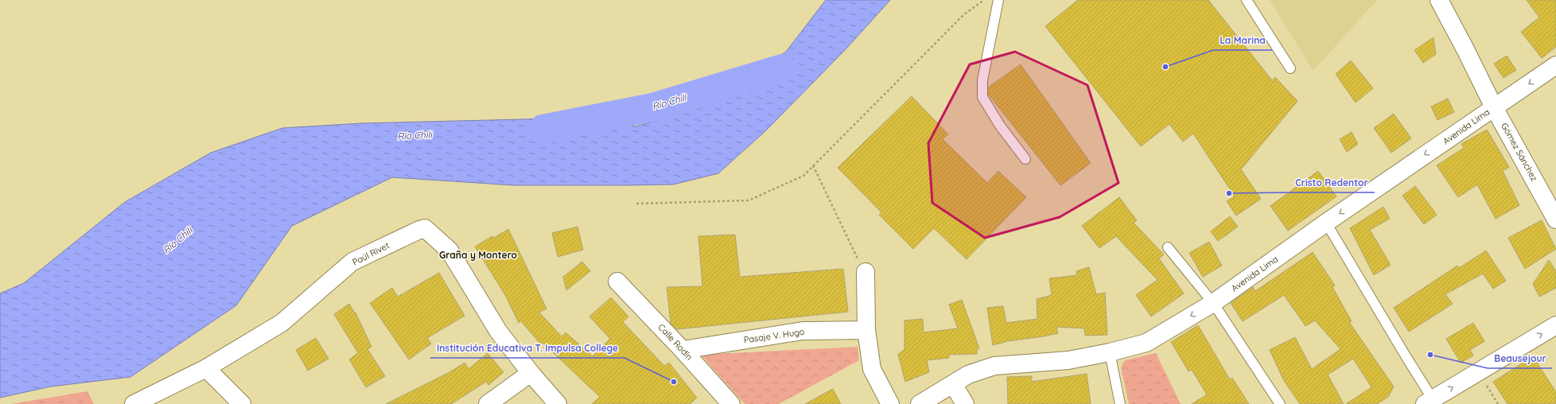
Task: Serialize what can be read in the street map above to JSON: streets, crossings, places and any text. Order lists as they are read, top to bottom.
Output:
{
  "streets": {
    "street": [
      "Avenida Lima",
      "Gómez Sánchez",
      "Paúl Rivet",
      "Pasaje V. Hugo",
      "Calle Rodín"
    ]
  },
  "crossings": [
    ["Avenida Lima", "Gómez Sánchez"],
    ["Pasaje V. Hugo", "Calle Rodín"]
  ],
  "one_way": ["Avenida Lima"],
  "districts": ["Graña y Montero"],
  "water": ["Río Chili"],
  "places": [
    "La Marina",
    "Cristo Redentor",
    "Beausejour",
    "Institución Educativa T. Impulsa College"
  ]
}
